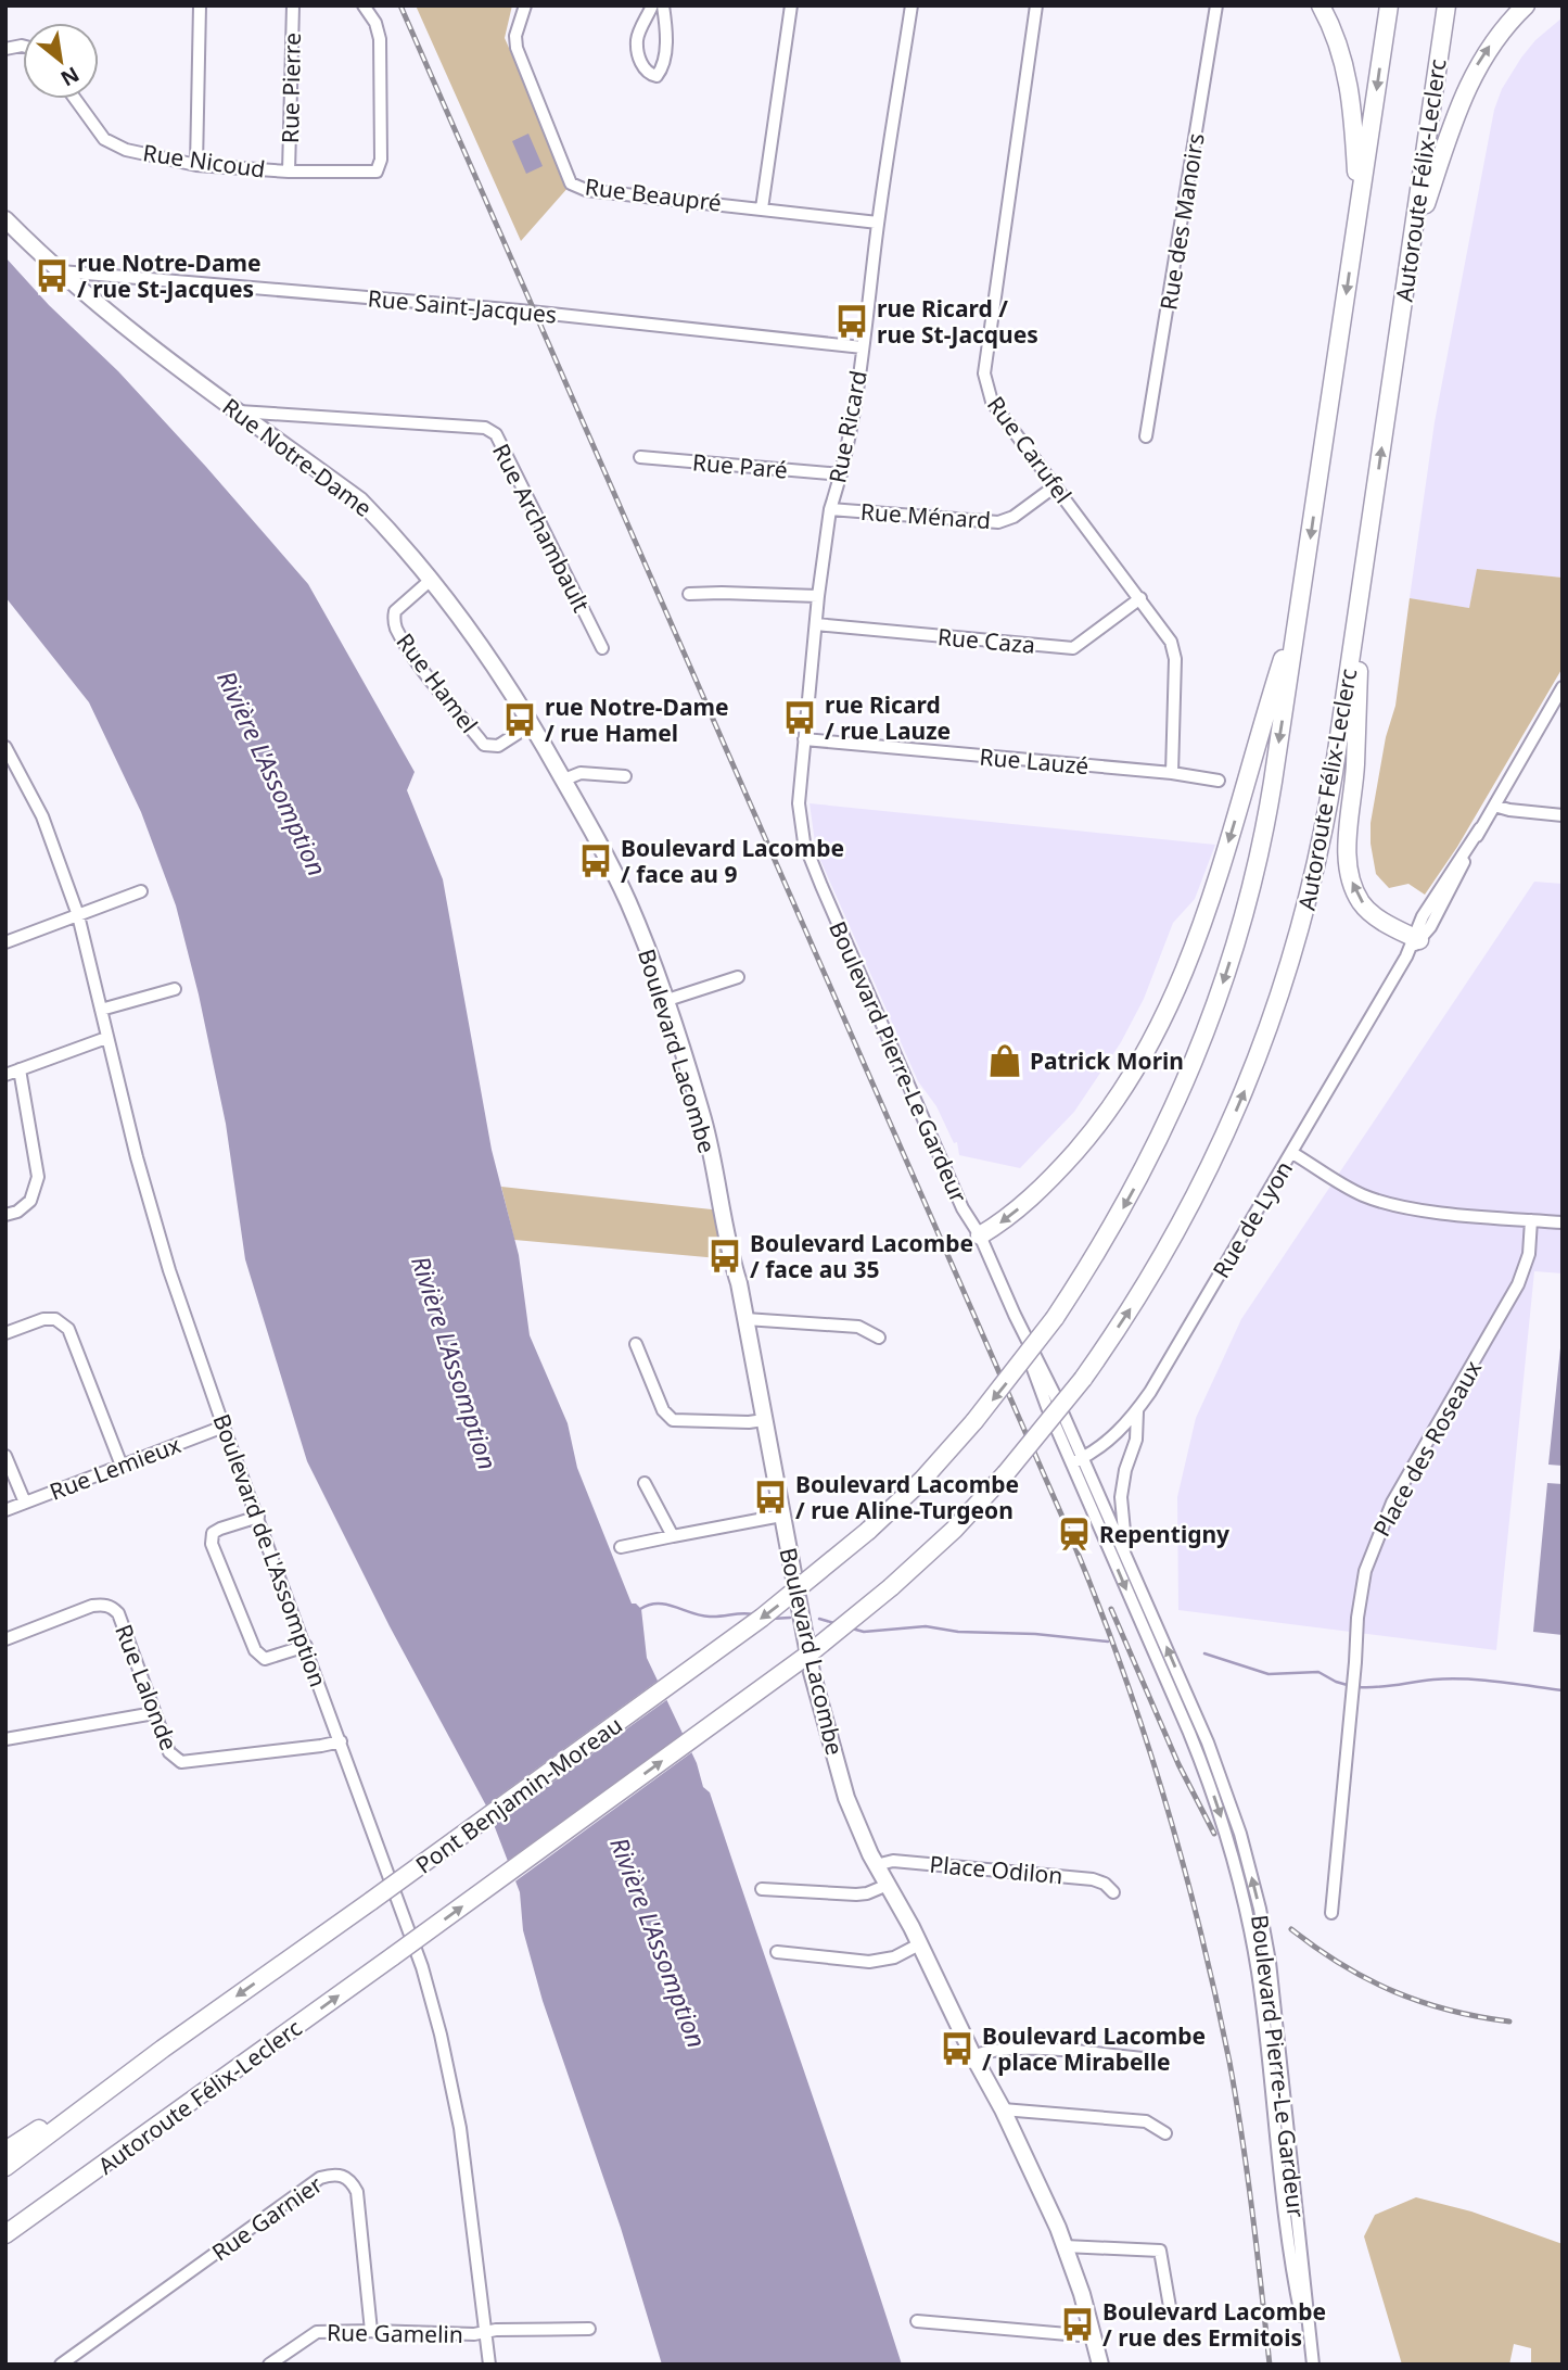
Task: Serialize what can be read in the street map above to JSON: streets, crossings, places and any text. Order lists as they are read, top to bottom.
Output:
{
  "streets": {
    "highway": ["Autoroute Félix-Leclerc", "Pont Benjamin-Moreau"],
    "main road": ["Rue Notre-Dame", "Boulevard Lacombe"],
    "street": [
      "Rue Pierre",
      "Rue Nicoud",
      "Rue Beaupré",
      "Rue des Manoirs",
      "Rue Saint-Jacques",
      "Rue Ricard",
      "Rue Carufel",
      "Rue Paré",
      "Rue Ménard",
      "Rue Archambault",
      "Rue Caza",
      "Rue Hamel",
      "Rue Lauzé",
      "Boulevard Pierre-Le Gardeur",
      "Rue de Lyon",
      "Place des Roseaux",
      "Rue Lemieux",
      "Boulevard de L'Assomption",
      "Rue Lalonde",
      "Place Odilon",
      "Rue Garnier",
      "Rue Gamelin"
    ]
  },
  "crossings": [
    ["Rue Pierre", "Rue Nicoud"],
    ["Rue Beaupré", "Rue Ricard"],
    ["Rue Saint-Jacques", "Rue Ricard"],
    ["Rue Saint-Jacques", "Rue Notre-Dame"],
    ["Rue Ricard", "Rue Paré"],
    ["Rue Ricard", "Rue Ménard"],
    ["Rue Ricard", "Rue Caza"],
    ["Rue Ricard", "Rue Lauzé"],
    ["Rue Ricard", "Boulevard Pierre-Le Gardeur"],
    ["Rue Carufel", "Rue Ménard"],
    ["Rue Carufel", "Rue Caza"],
    ["Rue Carufel", "Rue Lauzé"],
    ["Rue Notre-Dame", "Rue Archambault"],
    ["Rue Notre-Dame", "Rue Hamel"],
    ["Rue Notre-Dame", "Boulevard Lacombe"],
    ["Boulevard Lacombe", "Place Odilon"],
    ["Boulevard Pierre-Le Gardeur", "Rue de Lyon"],
    ["Rue Lemieux", "Boulevard de L'Assomption"],
    ["Boulevard de L'Assomption", "Rue Lalonde"],
    ["Boulevard de L'Assomption", "Rue Gamelin"],
    ["Rue Garnier", "Rue Gamelin"]
  ],
  "water": ["Rivière L'Assomption"],
  "places": {
    "bus stop": [
      "rue Notre-Dame / rue St-Jacques",
      "rue Ricard / rue St-Jacques",
      "rue Ricard / rue Lauze",
      "rue Notre-Dame / rue Hamel",
      "Boulevard Lacombe / face au 9",
      "Boulevard Lacombe / face au 35",
      "Boulevard Lacombe / rue Aline-Turgeon",
      "Boulevard Lacombe / place Mirabelle",
      "Boulevard Lacombe / rue des Ermitois"
    ],
    "shop": ["Patrick Morin"],
    "station": ["Repentigny"]
  },
  "north": "bottom right"
}
